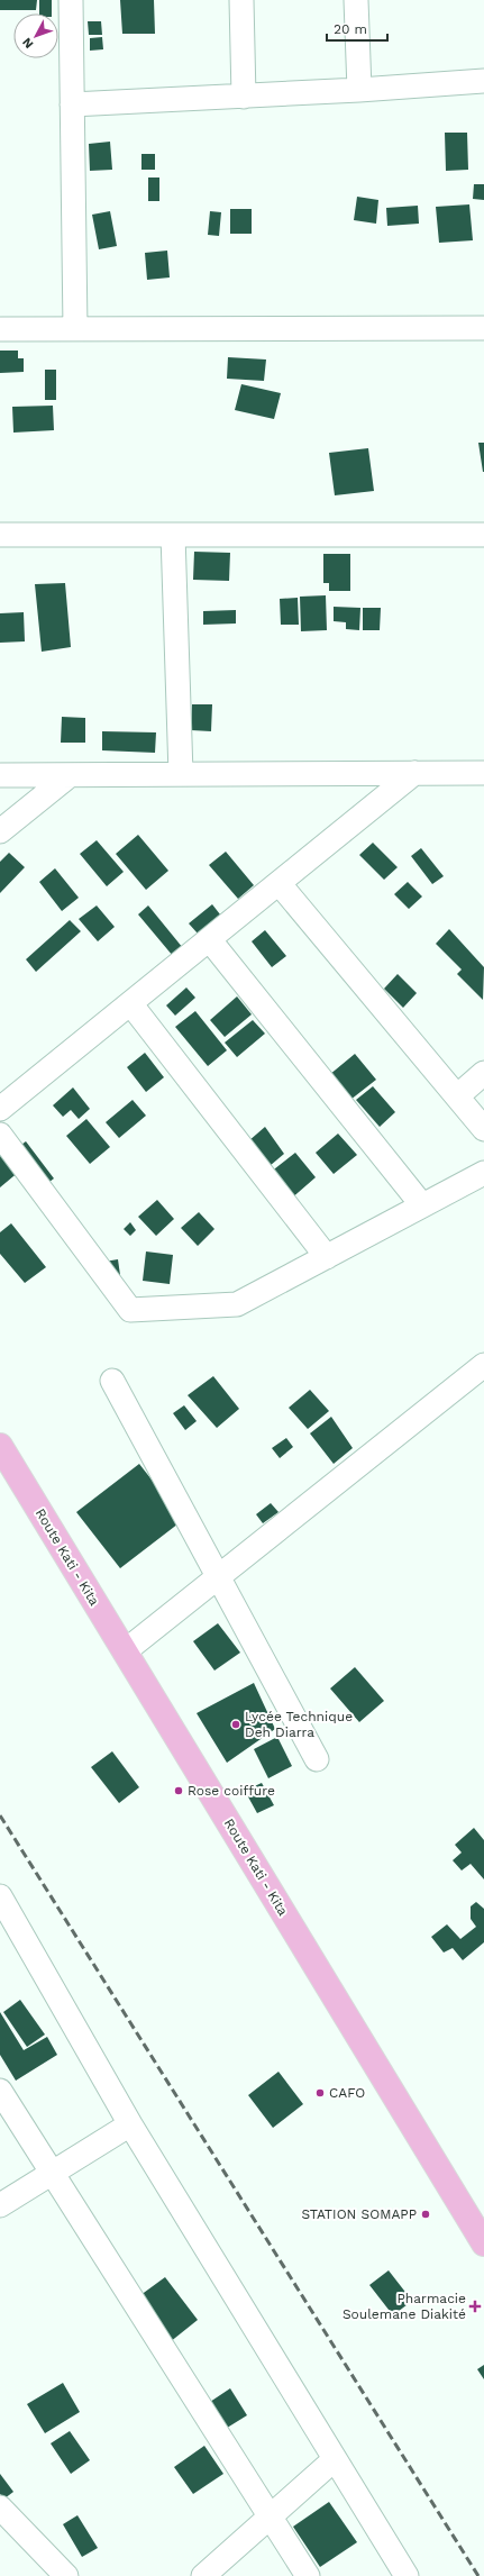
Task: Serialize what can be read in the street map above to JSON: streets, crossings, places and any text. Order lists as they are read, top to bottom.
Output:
{
  "streets": {
    "main road": ["Route Kati - Kita"]
  },
  "places": {
    "other": [
      "Lycée Technique Deh Diarra",
      "Rose coiffure",
      "CAFO",
      "STATION SOMAPP"
    ],
    "health": ["Pharmacie Soulemane Diakité"]
  },
  "scale_bar": "20 m",
  "north": "bottom left"
}
